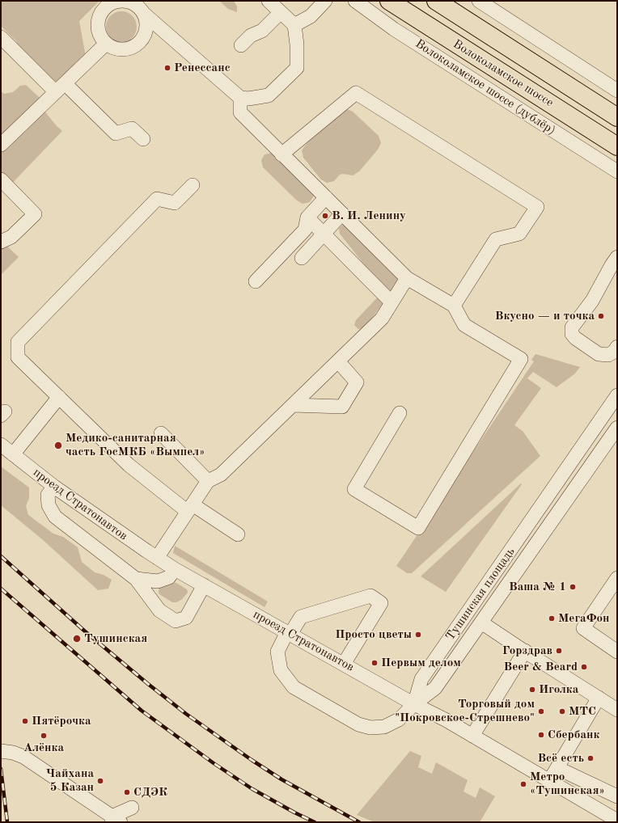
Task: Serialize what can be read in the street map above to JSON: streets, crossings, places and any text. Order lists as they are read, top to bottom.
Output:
{
  "streets": {
    "main road": ["Волоколамское шоссе"],
    "street": ["Волоколамское шоссе (дублёр)", "проезд Стратонавтов", "Тушинская площадь"]
  },
  "crossings": [
    ["проезд Стратонавтов", "Тушинская площадь"]
  ],
  "places": [
    "Ренессанс",
    "В. И. Ленину",
    "Вкусно — и точка",
    "Медико-санитарная часть ГосМКБ «Вымпел»",
    "Ваша № 1",
    "МегаФон",
    "Просто цветы",
    "Тушинская",
    "Горздрав",
    "Первым делом",
    "Beer & Beard",
    "Иголка",
    "Торговый дом \"Покровское-Стрешнево\"",
    "МТС",
    "Пятёрочка",
    "Сбербанк",
    "Алёнка",
    "Всё есть",
    "Чайхана 5 Казан",
    "Метро «Тушинская»",
    "СДЭК"
  ]
}
